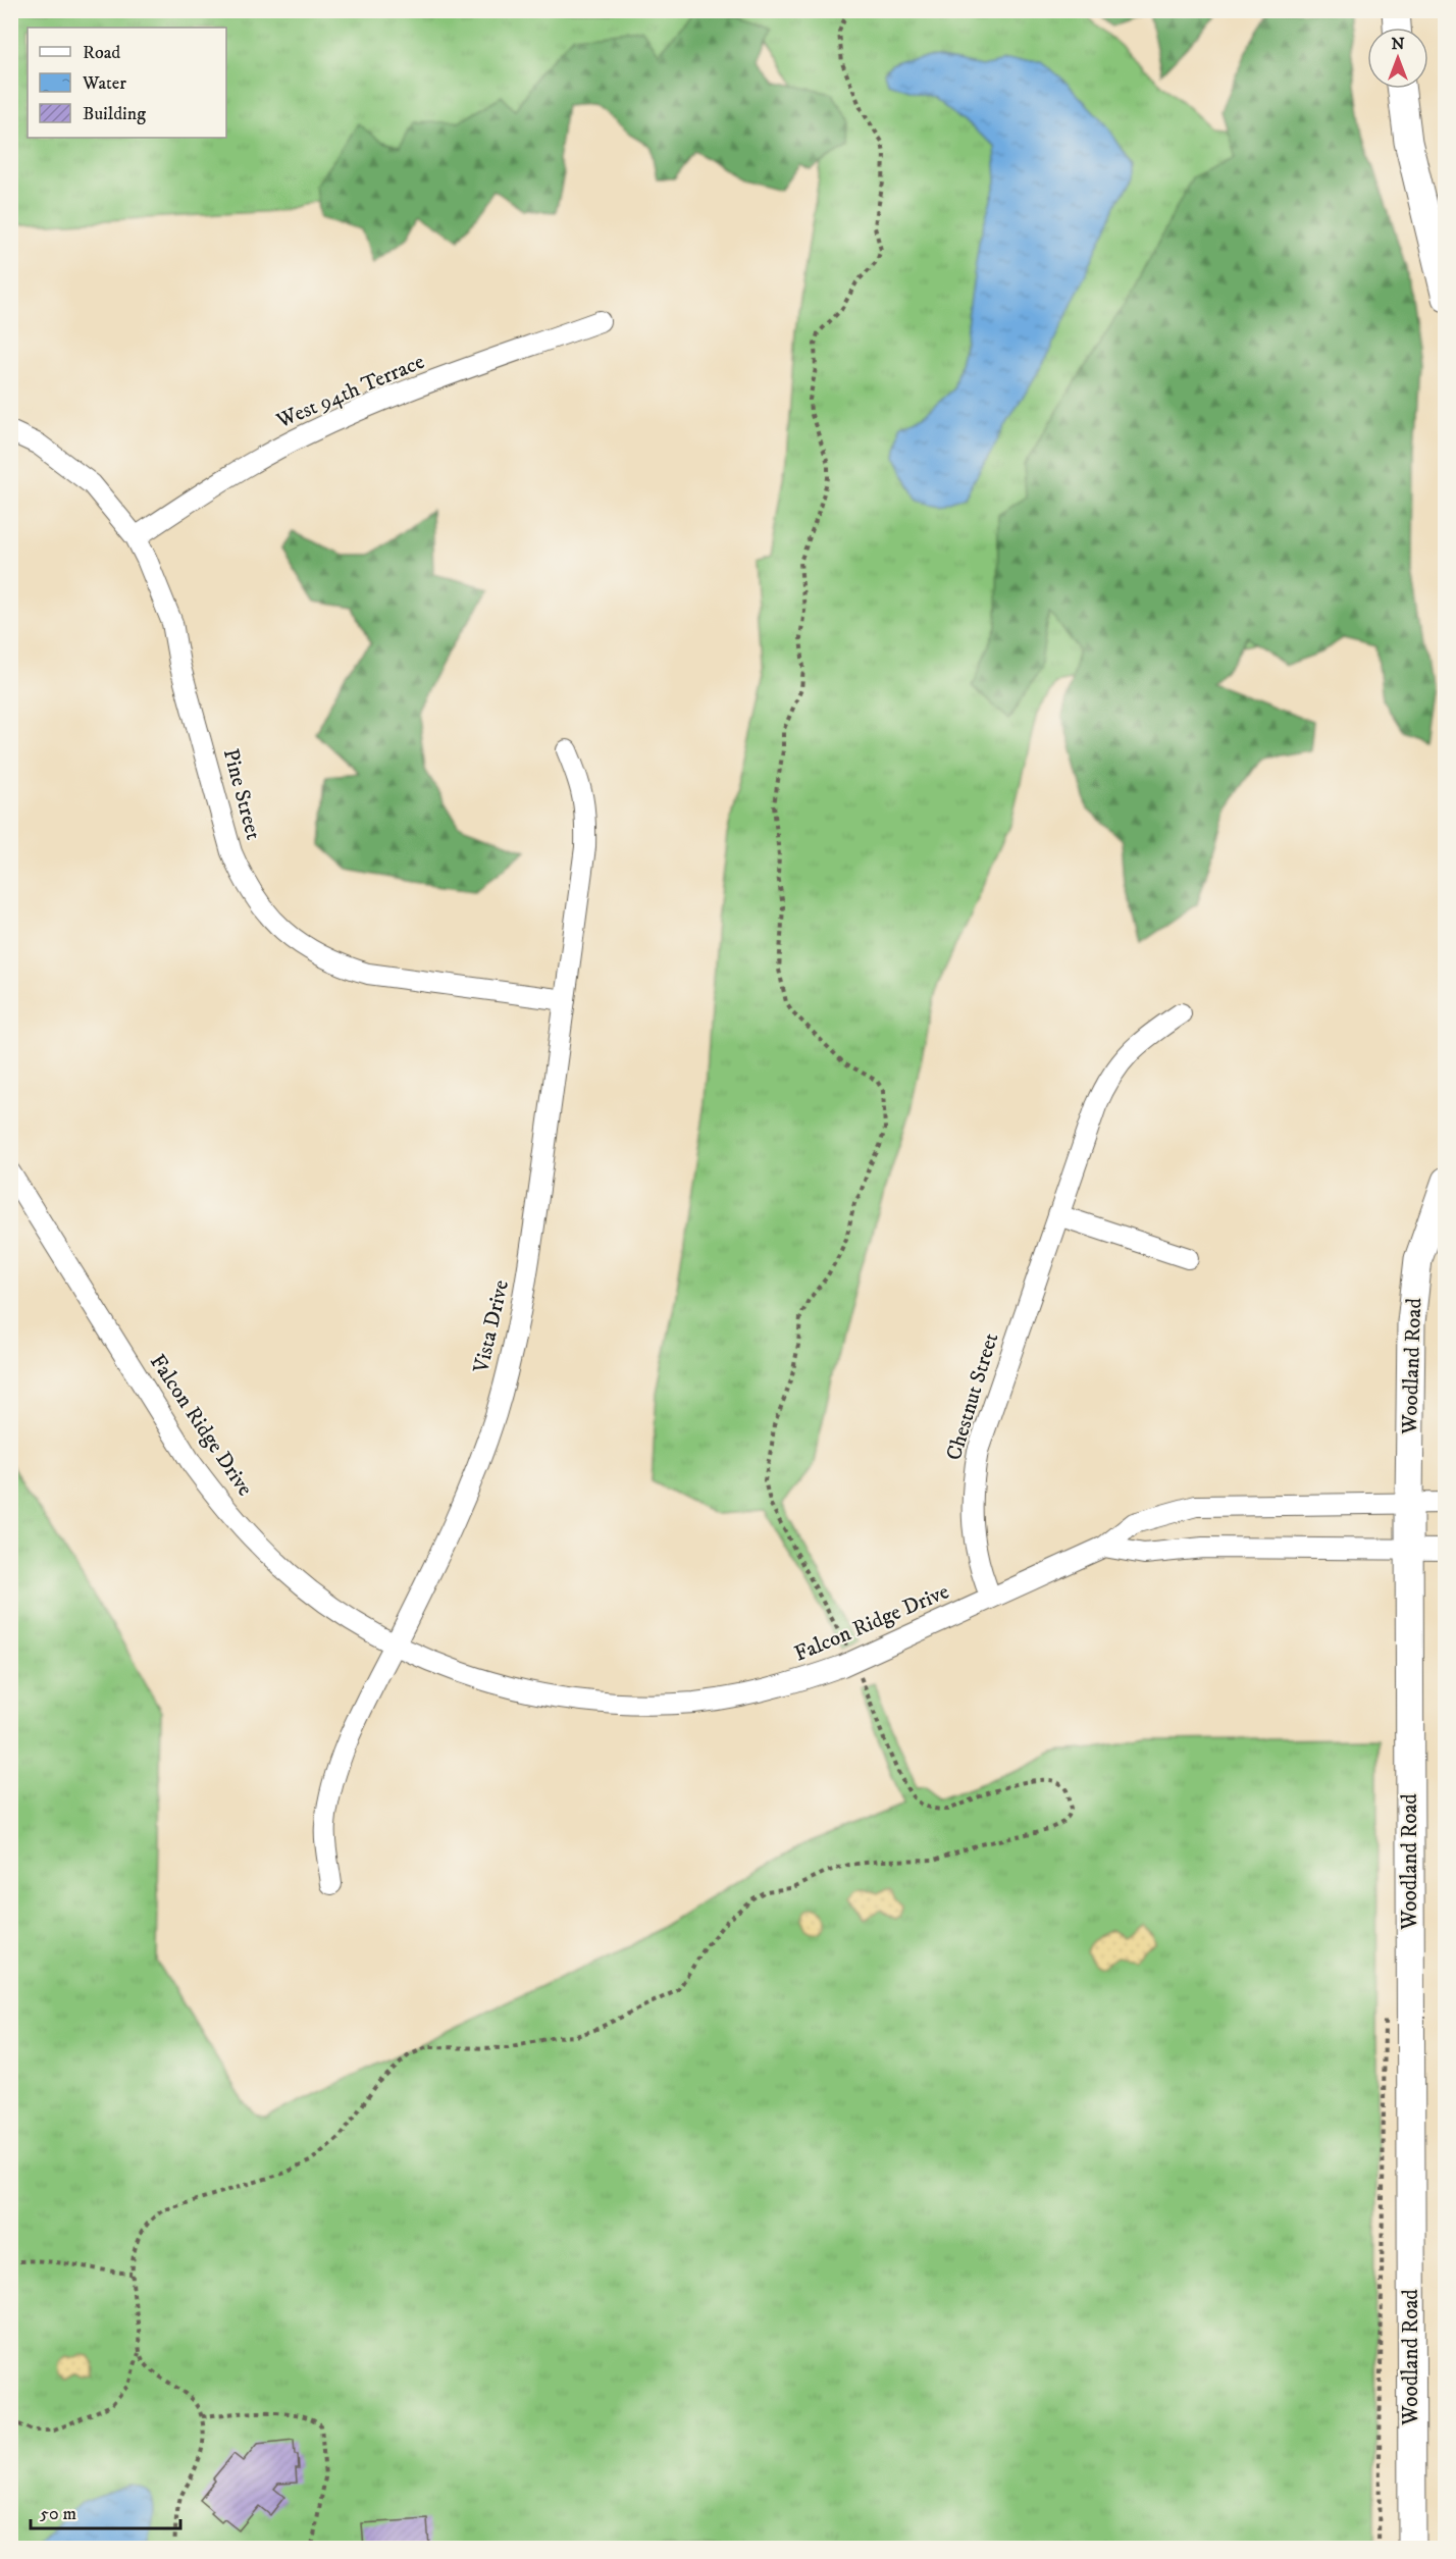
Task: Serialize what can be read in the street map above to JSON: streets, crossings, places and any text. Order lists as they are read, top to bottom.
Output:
{
  "streets": {
    "main road": ["Woodland Road"],
    "street": [
      "West 94th Terrace",
      "Pine Street",
      "Vista Drive",
      "Chestnut Street",
      "Falcon Ridge Drive"
    ]
  },
  "crossings": [
    ["West 94th Terrace", "Pine Street"],
    ["Pine Street", "Vista Drive"],
    ["Vista Drive", "Falcon Ridge Drive"],
    ["Woodland Road", "Falcon Ridge Drive"],
    ["Chestnut Street", "Falcon Ridge Drive"]
  ],
  "legend": ["Road", "Water", "Building"],
  "scale_bar": "50 m",
  "north": "top"
}
